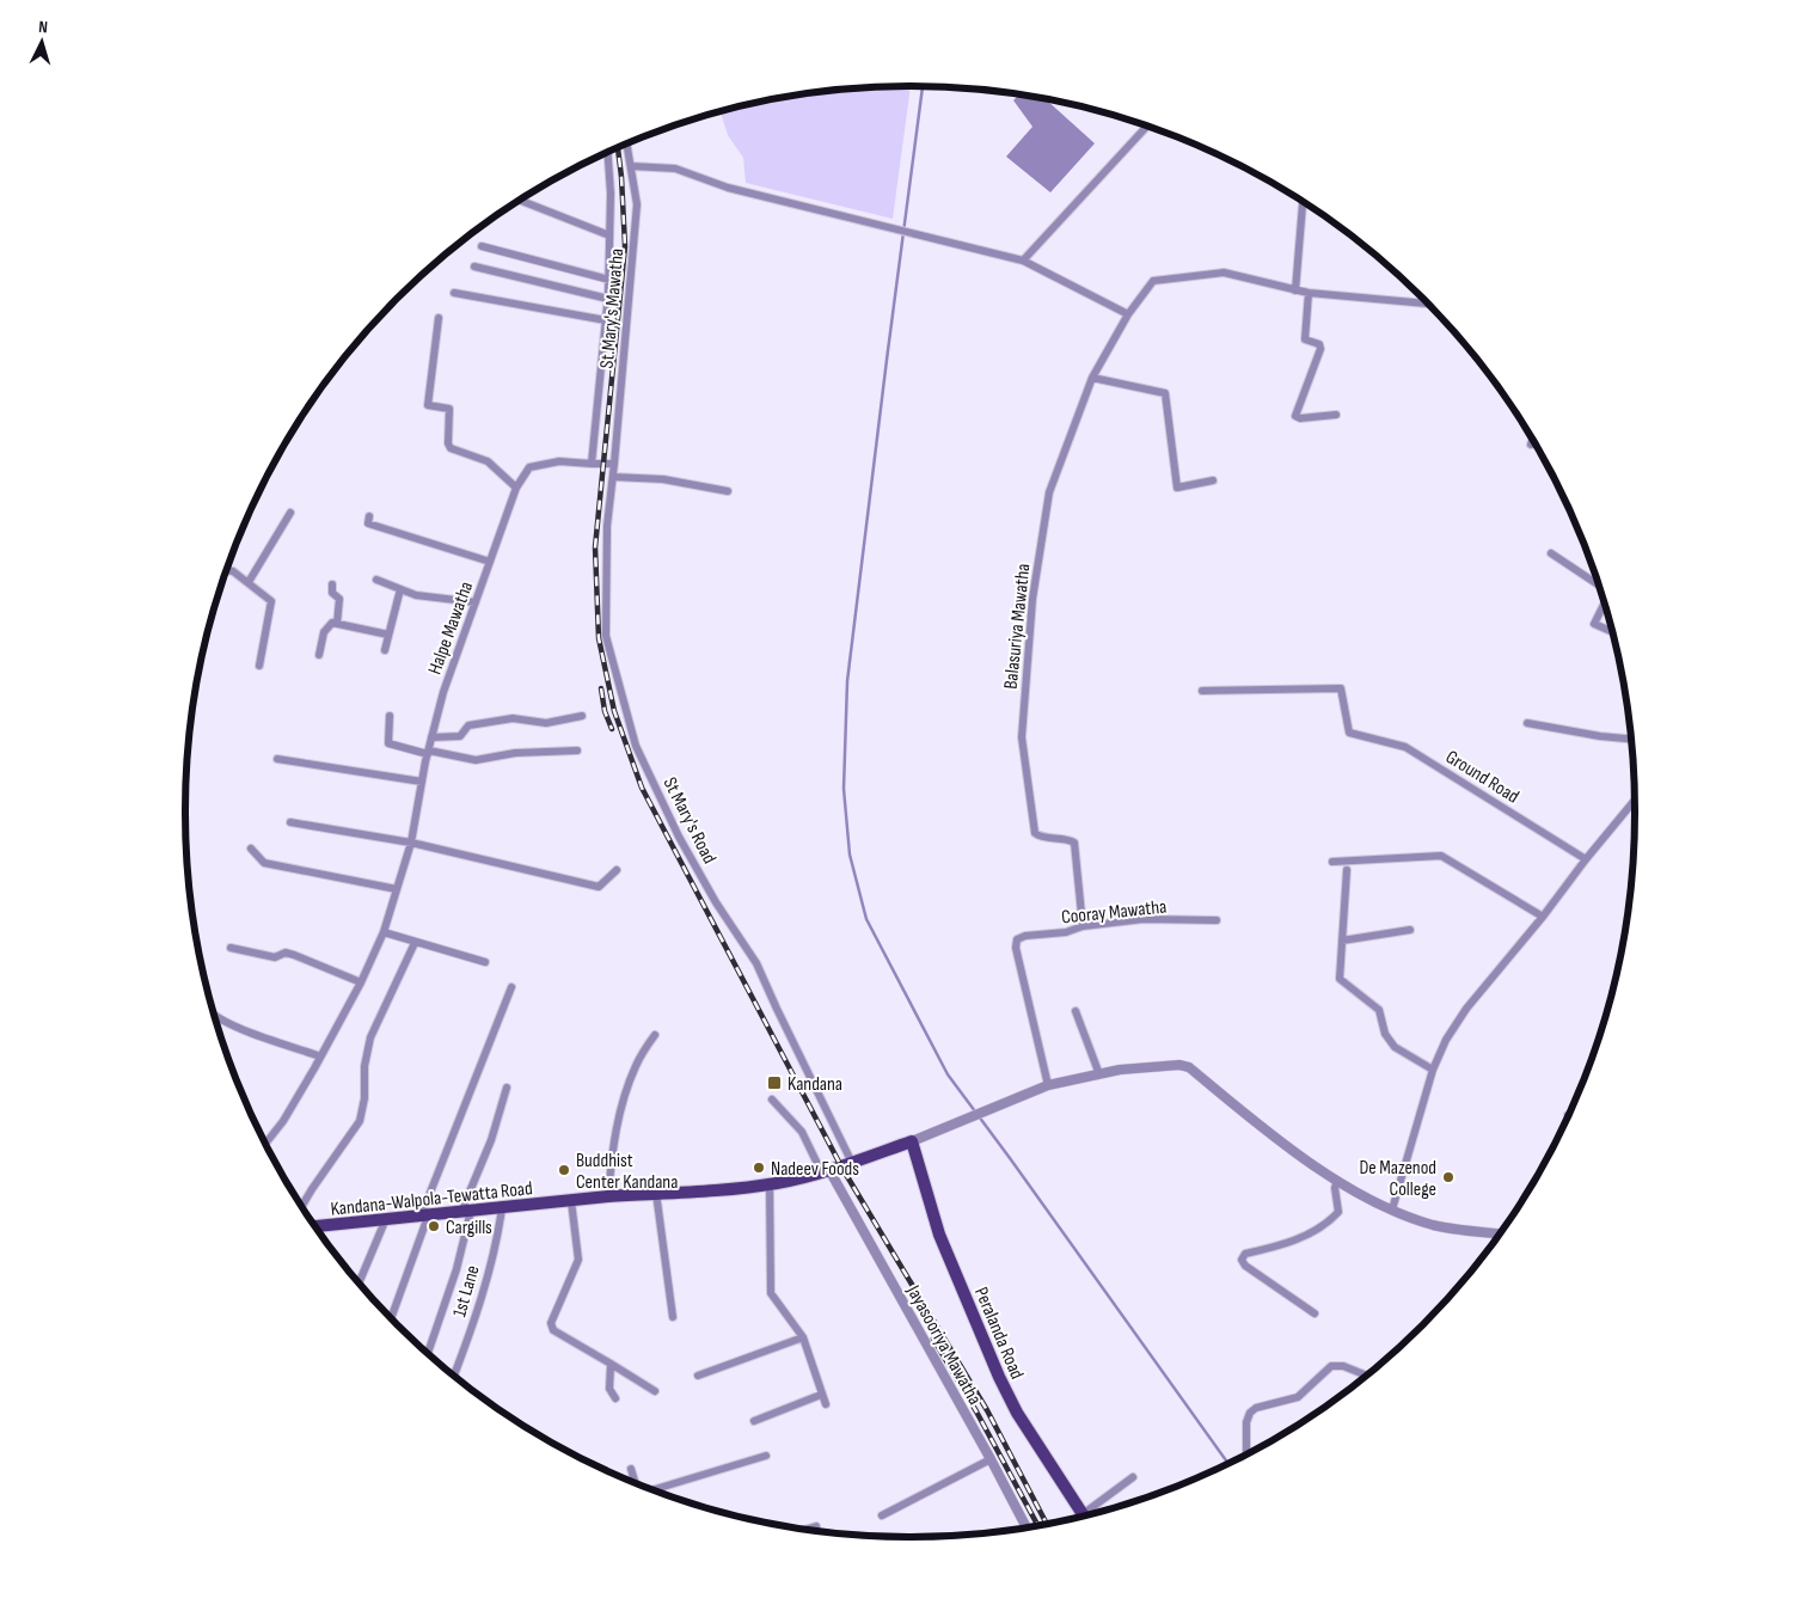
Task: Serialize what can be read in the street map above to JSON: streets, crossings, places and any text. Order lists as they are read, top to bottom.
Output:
{
  "streets": {
    "main road": ["Kandana-Walpola-Tewatta Road", "Peralanda Road"],
    "street": [
      "St.Mary's Mawatha",
      "Balasuriya Mawatha",
      "Halpe Mawatha",
      "Ground Road",
      "St Mary's Road",
      "Cooray Mawatha",
      "1st Lane",
      "Jayasooriya Mawatha"
    ]
  },
  "crossings": [
    ["St.Mary's Mawatha", "St Mary's Road"],
    ["Balasuriya Mawatha", "Cooray Mawatha"],
    ["St Mary's Road", "Kandana-Walpola-Tewatta Road"],
    ["Kandana-Walpola-Tewatta Road", "1st Lane"],
    ["Kandana-Walpola-Tewatta Road", "Peralanda Road"],
    ["Kandana-Walpola-Tewatta Road", "Jayasooriya Mawatha"]
  ],
  "places": {
    "transit": ["Kandana"],
    "other": [
      "Nadeev Foods",
      "Buddhist Center Kandana",
      "De Mazenod College",
      "Cargills"
    ]
  },
  "north": "top"
}
